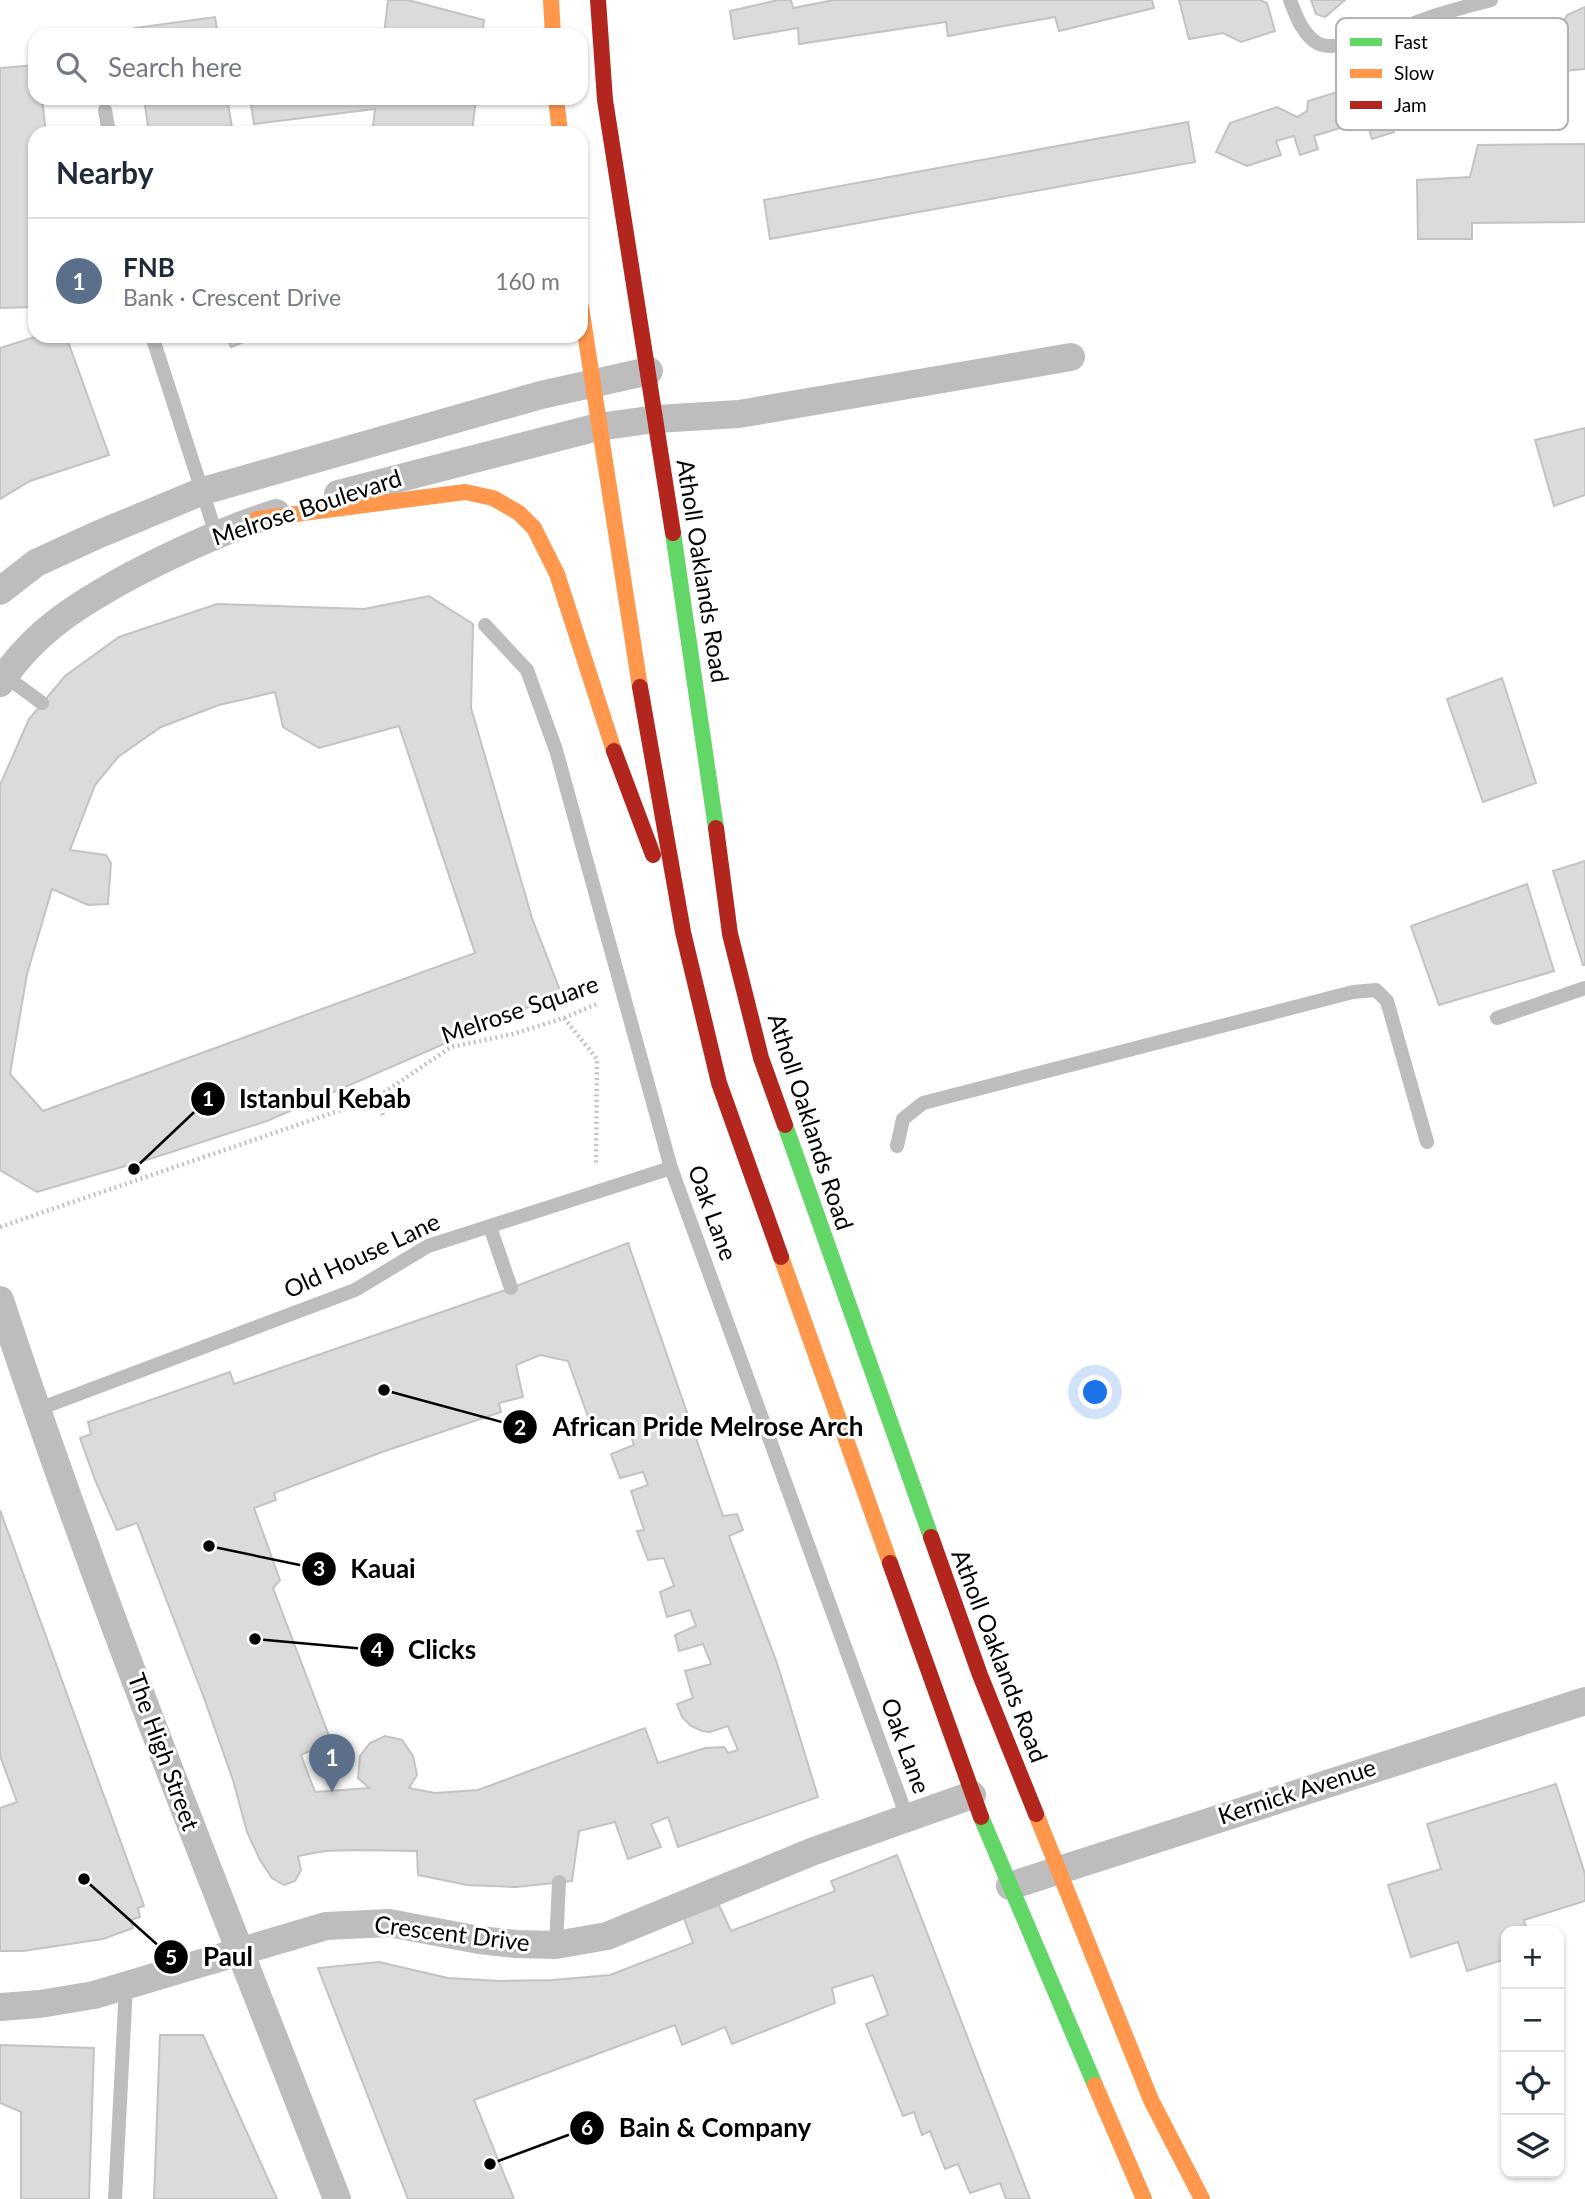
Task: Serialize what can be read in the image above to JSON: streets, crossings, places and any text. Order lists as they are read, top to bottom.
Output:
{
  "streets": {
    "street": [
      "Melrose Boulevard",
      "Atholl Oaklands Road",
      "The High Street",
      "Kernick Avenue",
      "Crescent Drive"
    ],
    "lane": ["Oak Lane", "Old House Lane"],
    "path": ["Melrose Square"]
  },
  "crossings": [
    ["Melrose Boulevard", "Atholl Oaklands Road"],
    ["Atholl Oaklands Road", "Kernick Avenue"],
    ["Melrose Square", "Oak Lane"],
    ["Oak Lane", "Old House Lane"],
    ["Oak Lane", "Crescent Drive"],
    ["Old House Lane", "The High Street"],
    ["The High Street", "Crescent Drive"]
  ],
  "places": [
    "Istanbul Kebab",
    "African Pride Melrose Arch",
    "Kauai",
    "Clicks",
    "Paul",
    "Bain & Company"
  ],
  "legend": ["Fast", "Slow", "Jam"],
  "page": {
    "search": "Search here",
    "heading": "Nearby",
    "list": [
      {
        "mark": "1",
        "name": "FNB",
        "note": "Bank · Crescent Drive",
        "value": "160 m"
      }
    ],
    "pins": "1",
    "map_buttons": ["+", "−"]
  }
}
